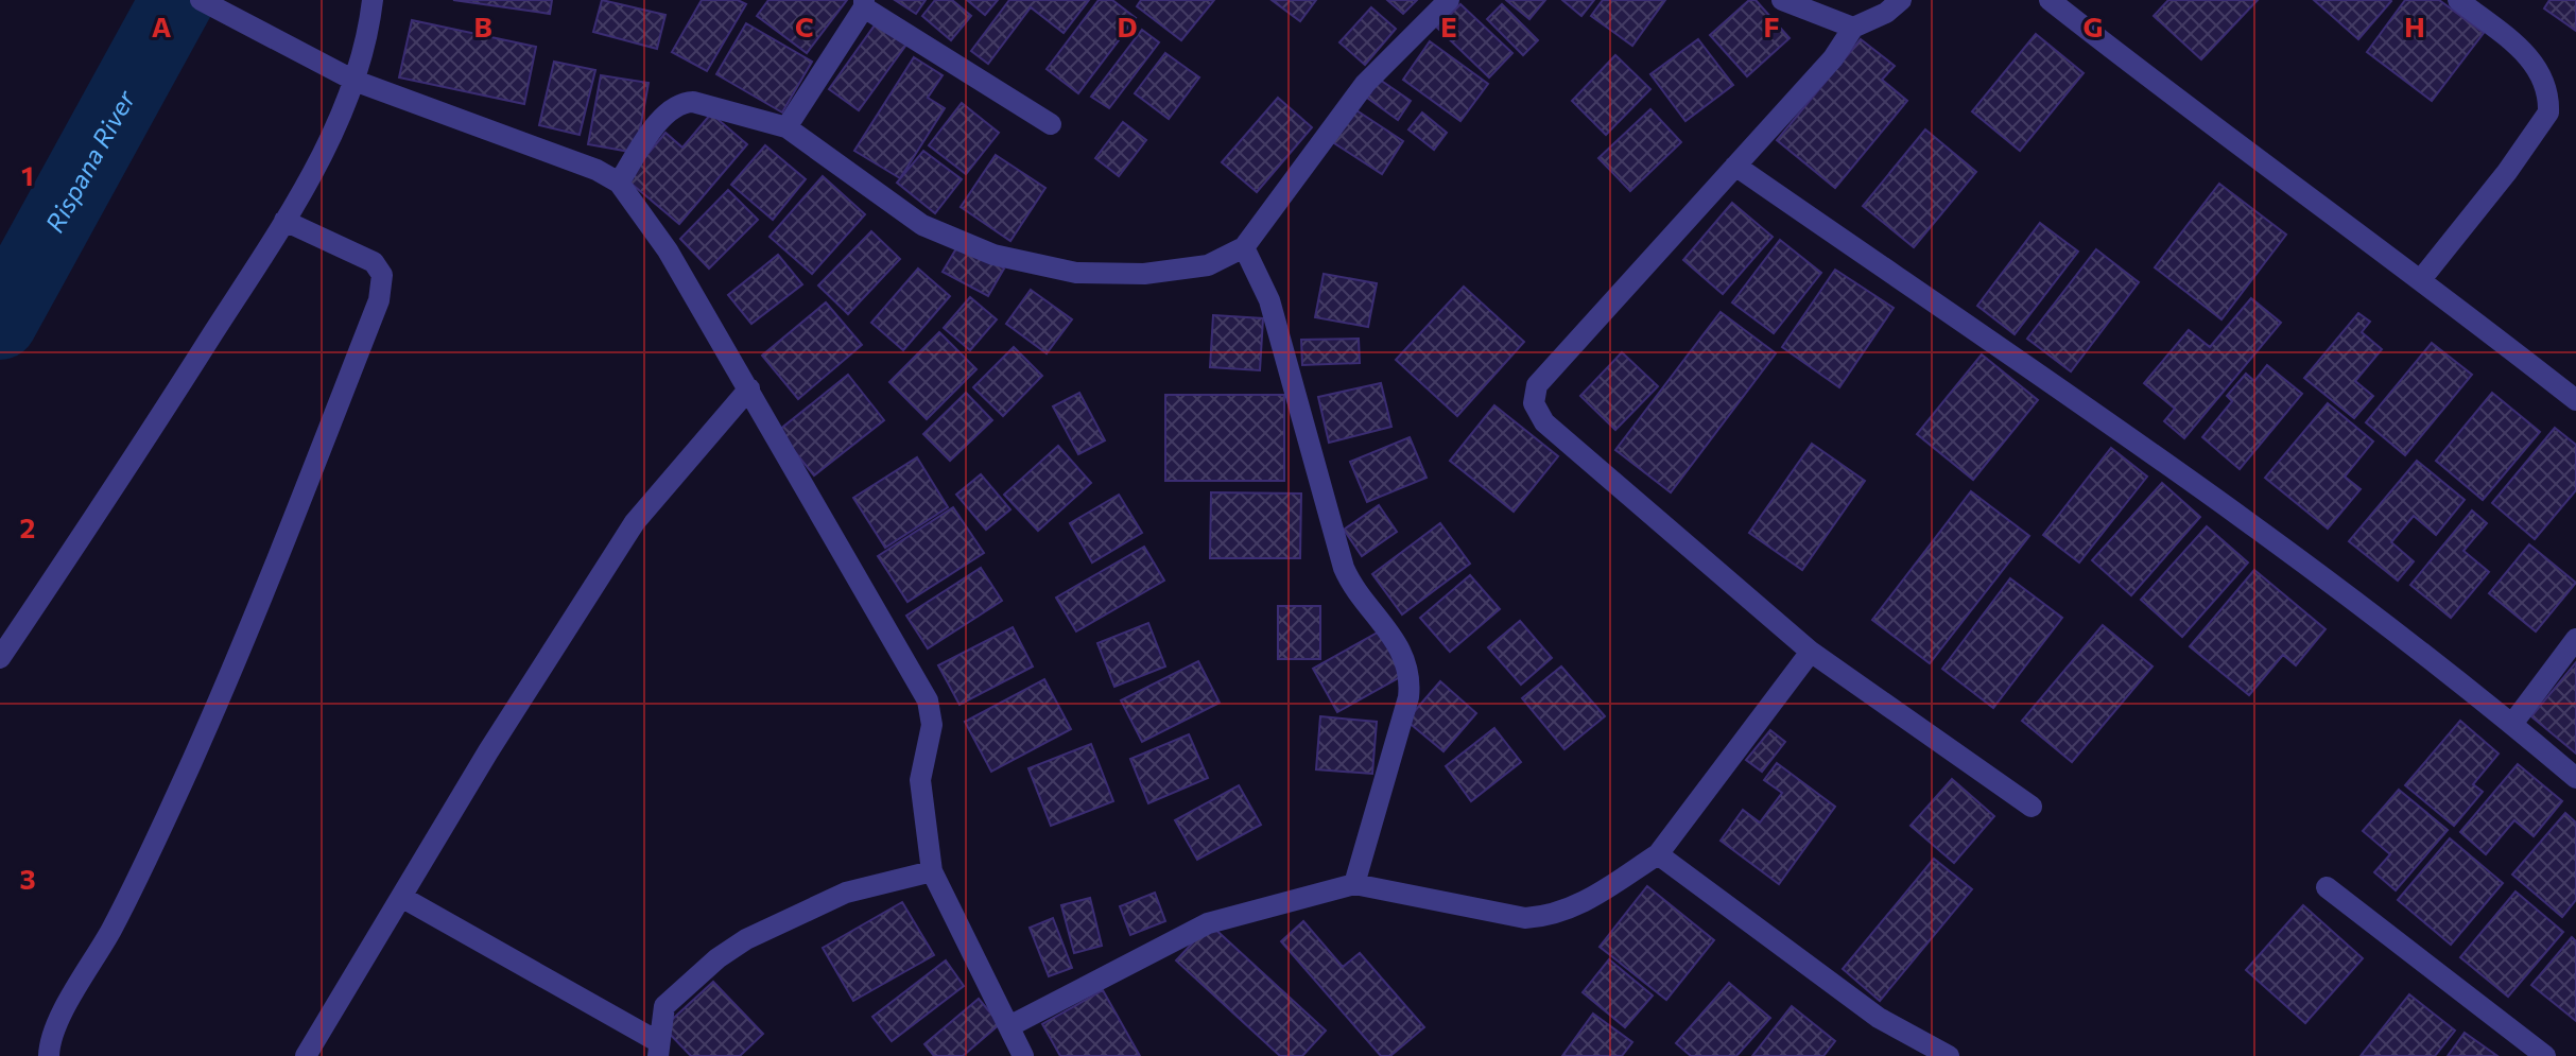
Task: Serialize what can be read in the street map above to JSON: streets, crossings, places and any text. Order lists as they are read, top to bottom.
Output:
{
  "water": ["Rispana River"],
  "grid": {
    "columns": [
      "A",
      "B",
      "C",
      "D",
      "E",
      "F",
      "G",
      "H"
    ],
    "rows": ["1", "2", "3"]
  }
}
